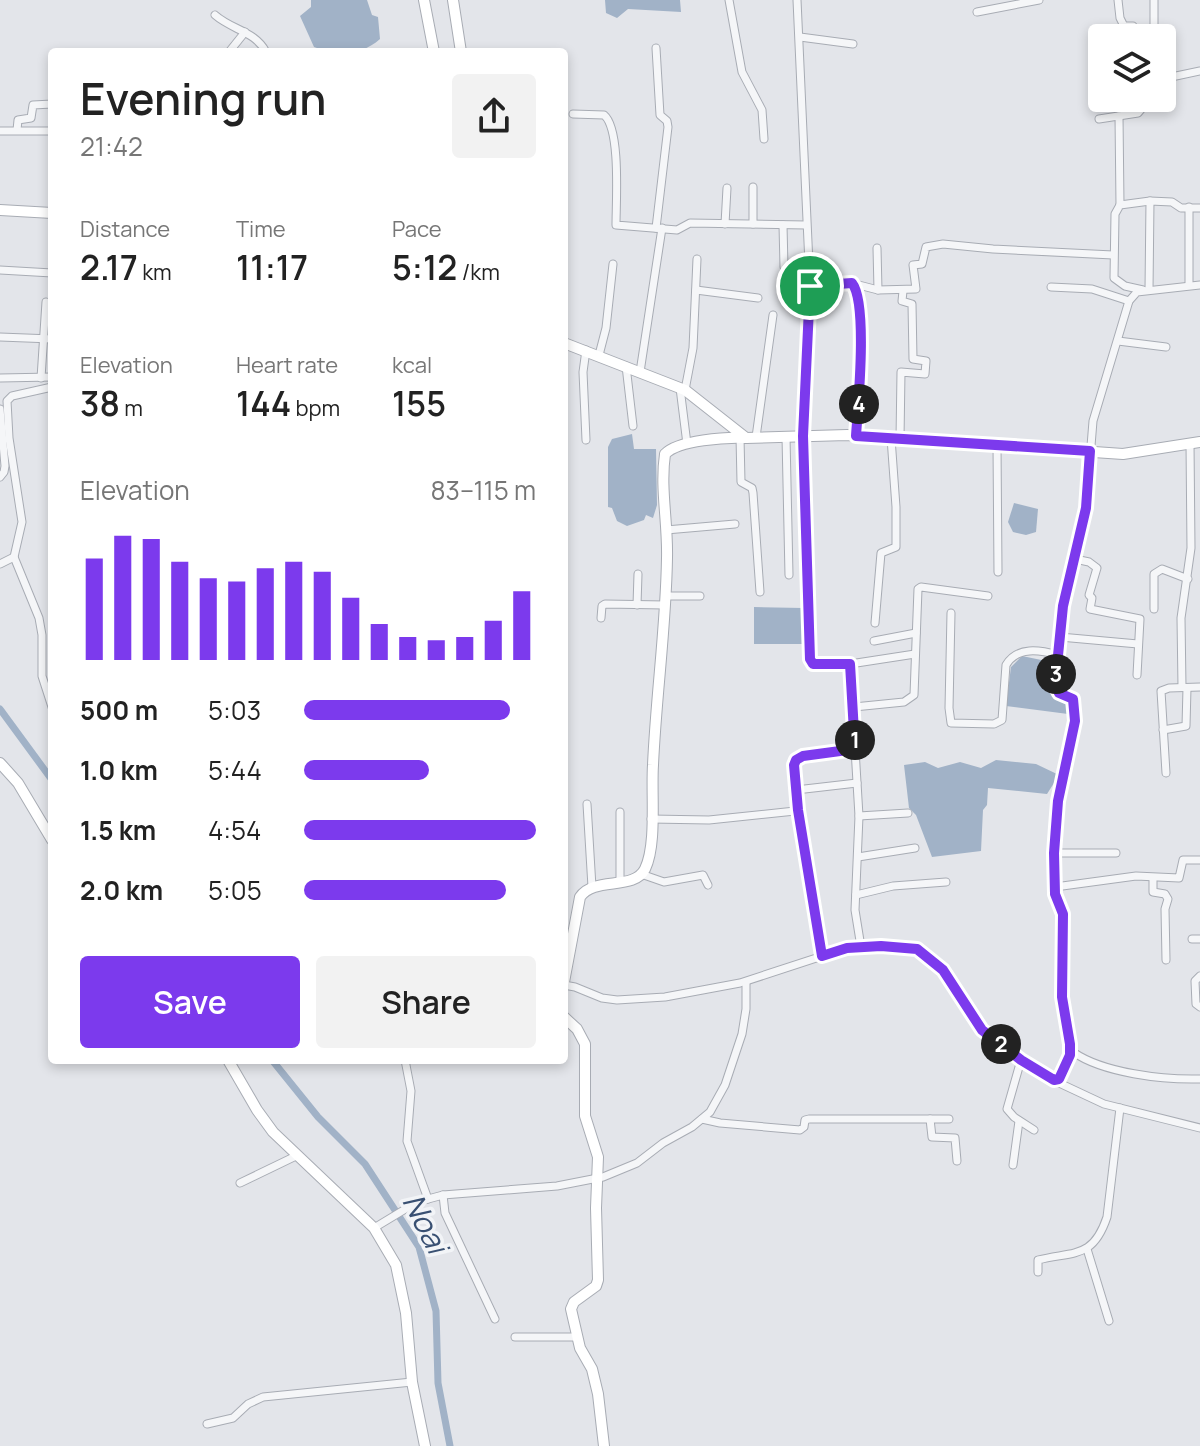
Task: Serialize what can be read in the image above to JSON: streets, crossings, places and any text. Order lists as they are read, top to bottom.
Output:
{
  "water": ["Noai"],
  "page": {
    "heading": ["Evening run", "21:42"],
    "stats": [
      ["Distance", "2.17 km"],
      ["Time", "11:17"],
      ["Pace", "5:12 /km"],
      ["Elevation", "38 m"],
      ["Heart rate", "144 bpm"],
      ["kcal", "155"]
    ],
    "pins": [
      "4",
      "3",
      "1",
      "2"
    ],
    "chart": ["Elevation", "83–115 m"],
    "list": [
      {
        "name": "500 m",
        "note": "5:03"
      },
      {
        "name": "1.0 km",
        "note": "5:44"
      },
      {
        "name": "1.5 km",
        "note": "4:54"
      },
      {
        "name": "2.0 km",
        "note": "5:05"
      }
    ],
    "buttons": ["Save", "Share"]
  }
}
